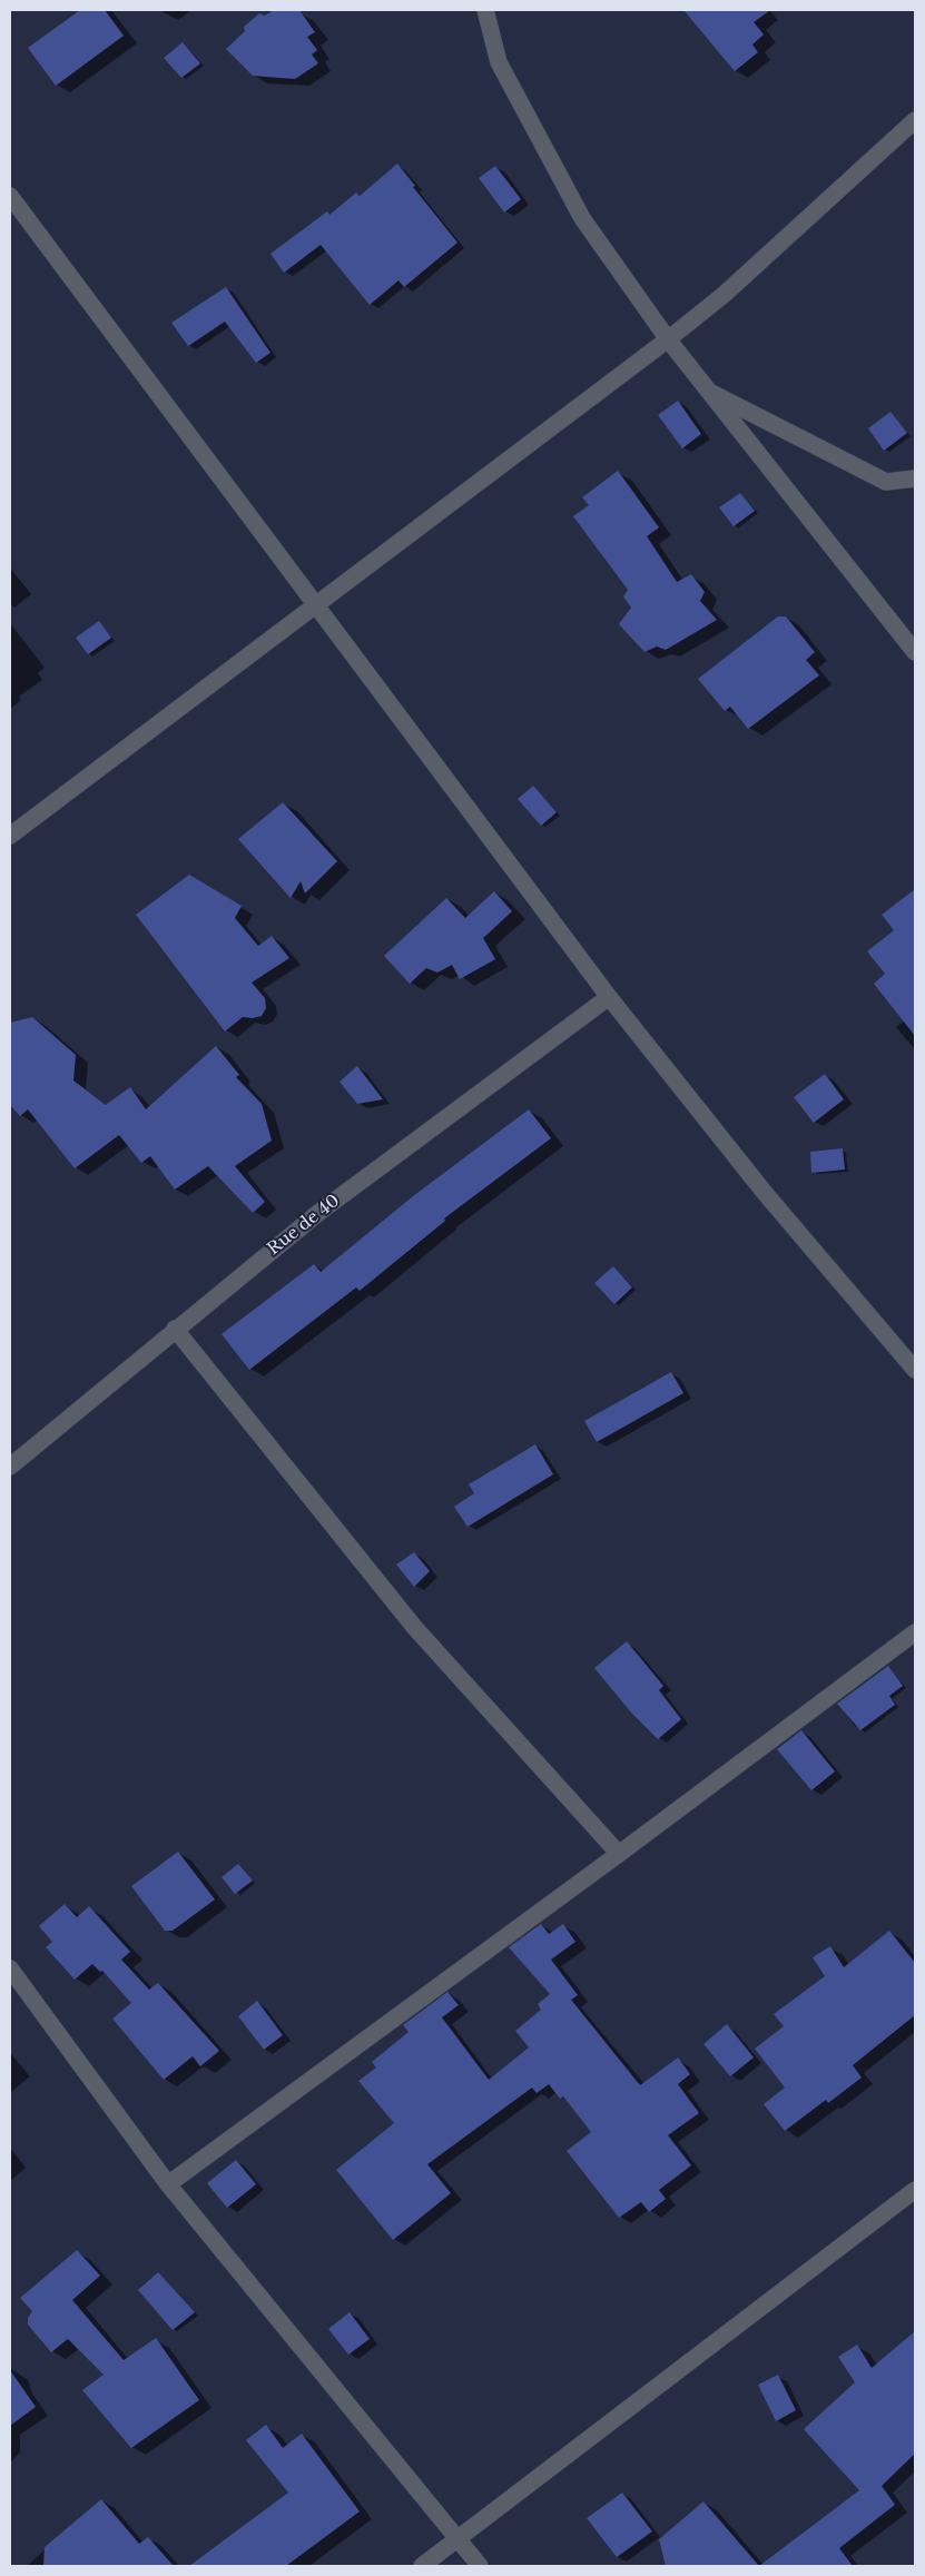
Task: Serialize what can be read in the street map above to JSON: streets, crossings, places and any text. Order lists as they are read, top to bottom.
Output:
{
  "streets": {
    "street": ["Rue de 40"]
  }
}
